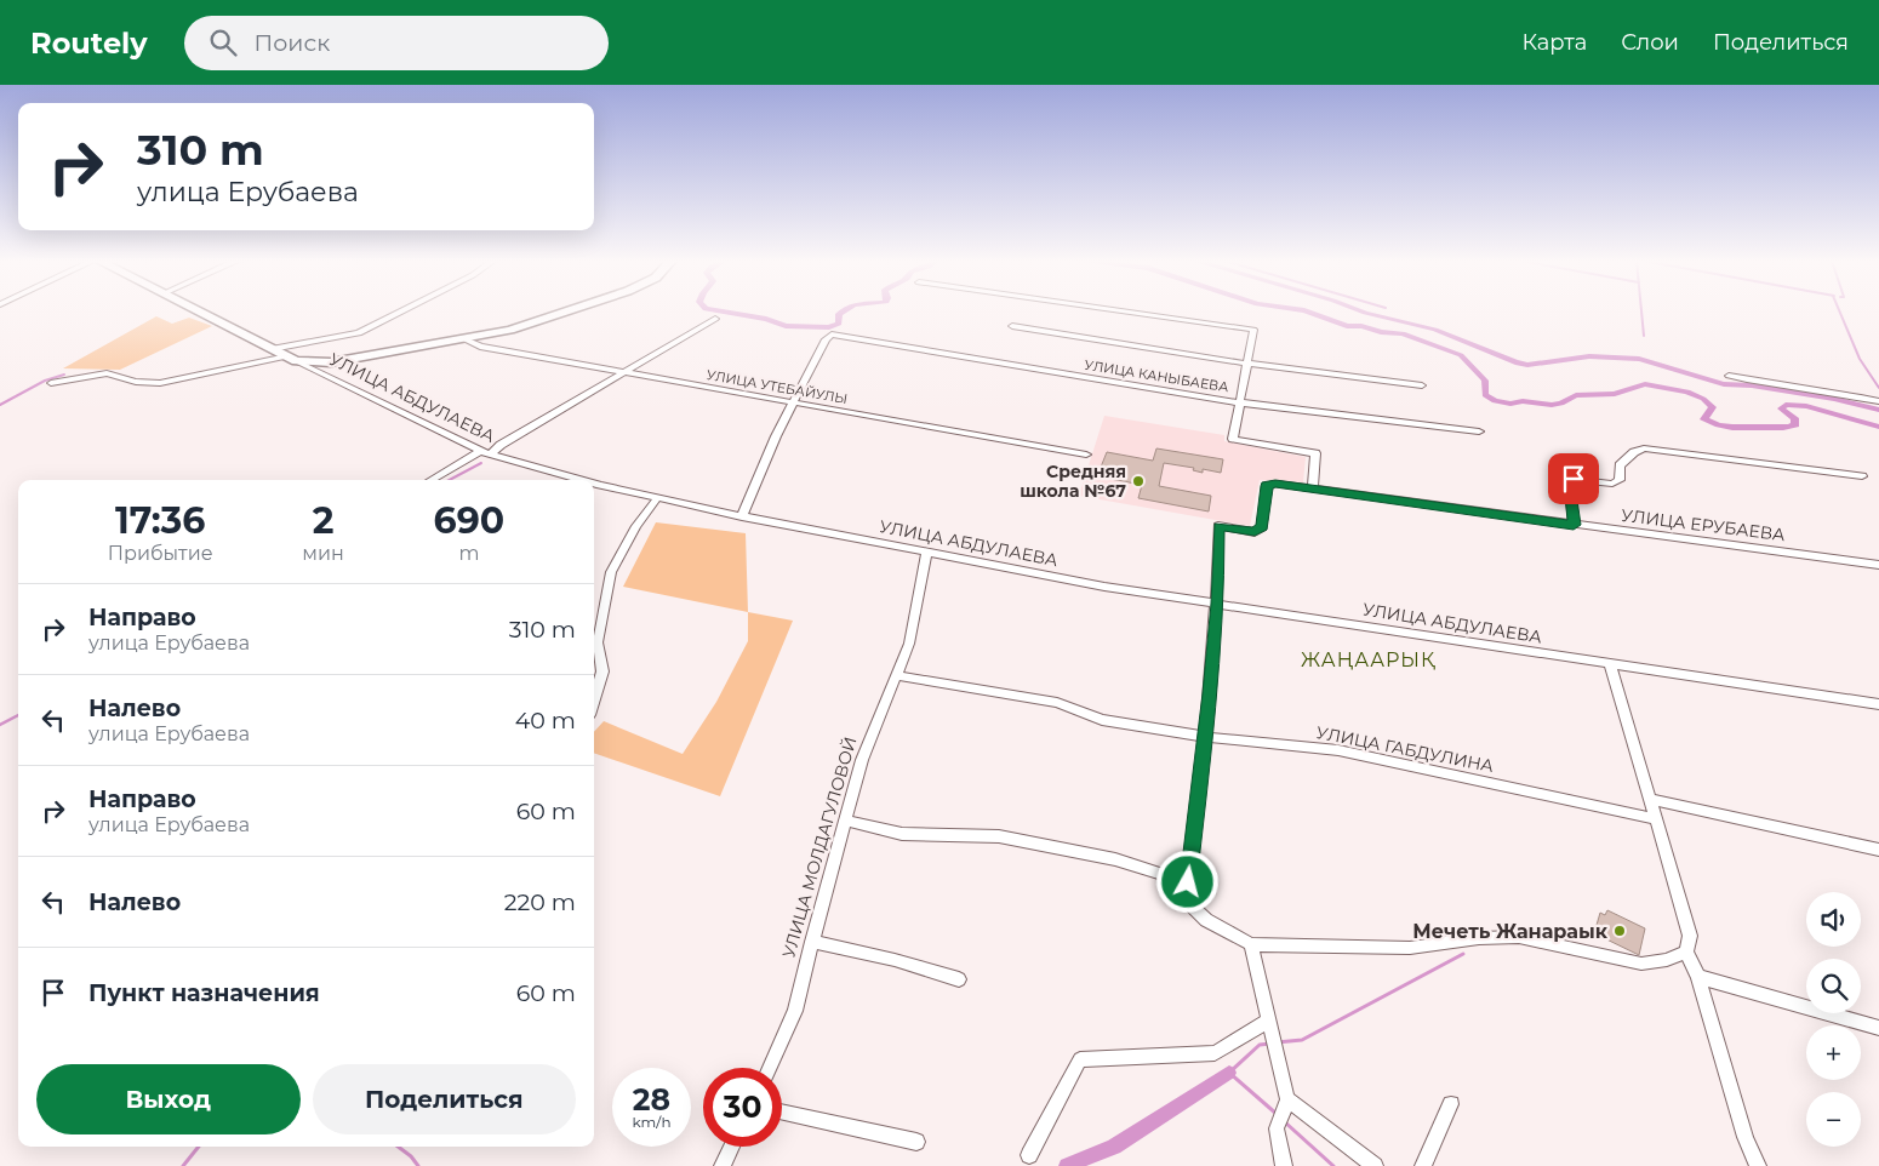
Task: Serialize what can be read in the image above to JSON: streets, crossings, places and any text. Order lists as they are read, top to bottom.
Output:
{
  "streets": {
    "main road": ["УЛИЦА АБДУЛАЕВА"],
    "street": [
      "УЛИЦА КАНЫБАЕВА",
      "УЛИЦА УТЕБАЙУЛЫ",
      "УЛИЦА ЕРУБАЕВА",
      "УЛИЦА ГАБДУЛИНА",
      "УЛИЦА МОЛДАГУЛОВОЙ"
    ]
  },
  "crossings": [
    ["УЛИЦА АБДУЛАЕВА", "УЛИЦА ЕРУБАЕВА"],
    ["УЛИЦА АБДУЛАЕВА", "УЛИЦА МОЛДАГУЛОВОЙ"],
    ["УЛИЦА ЕРУБАЕВА", "УЛИЦА ГАБДУЛИНА"],
    ["УЛИЦА ГАБДУЛИНА", "УЛИЦА МОЛДАГУЛОВОЙ"]
  ],
  "districts": ["ЖАҢААРЫҚ"],
  "places": ["Средняя школа №67", "Мечеть Жанараык"],
  "page": {
    "header": "Routely",
    "search": "Поиск",
    "nav": ["Карта", "Слои", "Поделиться"],
    "turn": ["310 m", "улица Ерубаева"],
    "eta": [
      "17:36",
      "Прибытие",
      "2",
      "мин",
      "690",
      "m"
    ],
    "list": [
      {
        "name": "Направо",
        "note": "улица Ерубаева",
        "value": "310 m"
      },
      {
        "name": "Налево",
        "note": "улица Ерубаева",
        "value": "40 m"
      },
      {
        "name": "Направо",
        "note": "улица Ерубаева",
        "value": "60 m"
      },
      {
        "name": "Налево",
        "value": "220 m"
      },
      {
        "name": "Пункт назначения",
        "value": "60 m"
      }
    ],
    "map_buttons": ["+", "−"],
    "buttons": ["Выход", "Поделиться"],
    "speed": "28 km/h",
    "limit": "30"
  }
}
